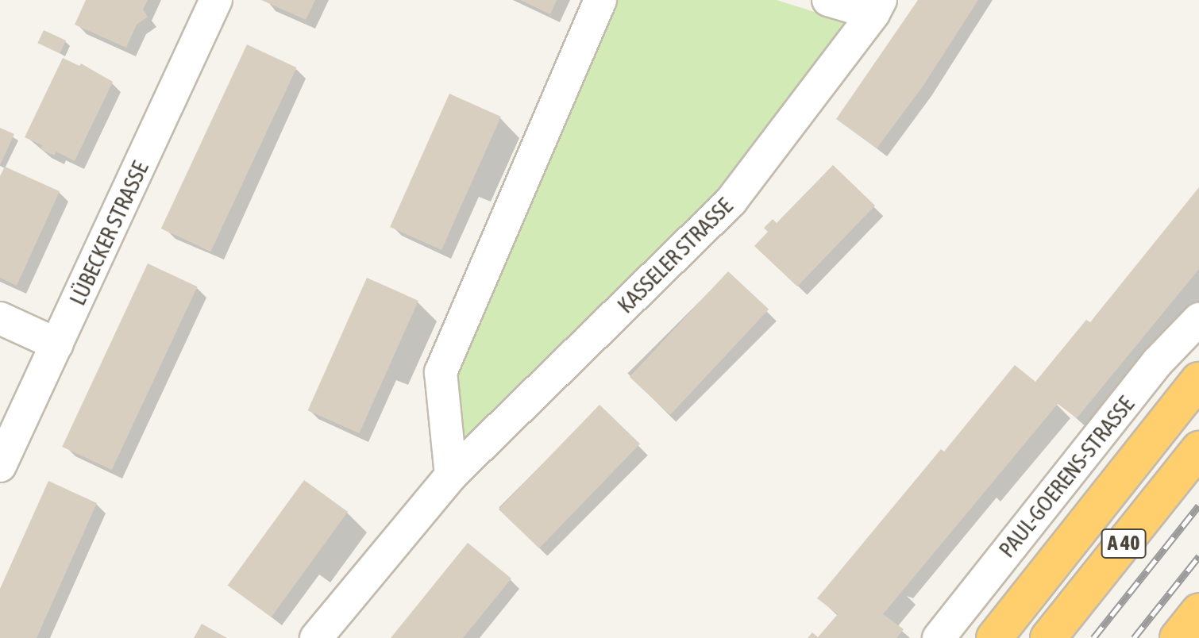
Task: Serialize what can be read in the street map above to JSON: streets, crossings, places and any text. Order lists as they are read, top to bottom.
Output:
{
  "streets": {
    "highway": ["A 40"],
    "street": ["LÜBECKER STRASSE", "KASSELER STRASSE", "PAUL-GOERENS-STRASSE"]
  }
}
